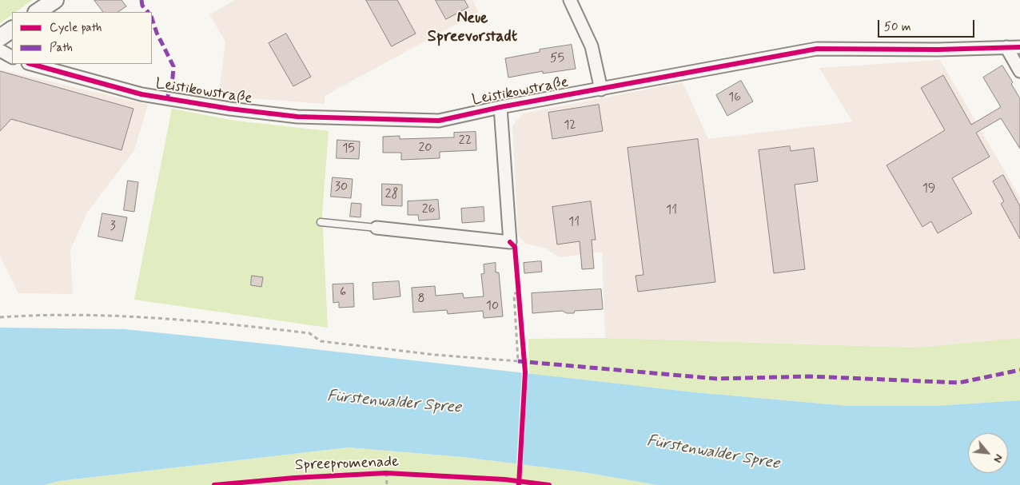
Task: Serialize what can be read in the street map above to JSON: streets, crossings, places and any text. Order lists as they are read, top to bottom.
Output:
{
  "streets": {
    "street": ["Leistikowstraße"],
    "cycle path": ["Spreepromenade"]
  },
  "districts": ["Neue Spreevorstadt"],
  "water": ["Fürstenwalder Spree"],
  "house_numbers": [
    "55",
    "16",
    "12",
    "22",
    "20",
    "15",
    "30",
    "19",
    "28",
    "26",
    "11",
    "11",
    "3",
    "6",
    "8",
    "10"
  ],
  "legend": ["Cycle path", "Path"],
  "scale_bar": "50 m",
  "north": "bottom right"
}
